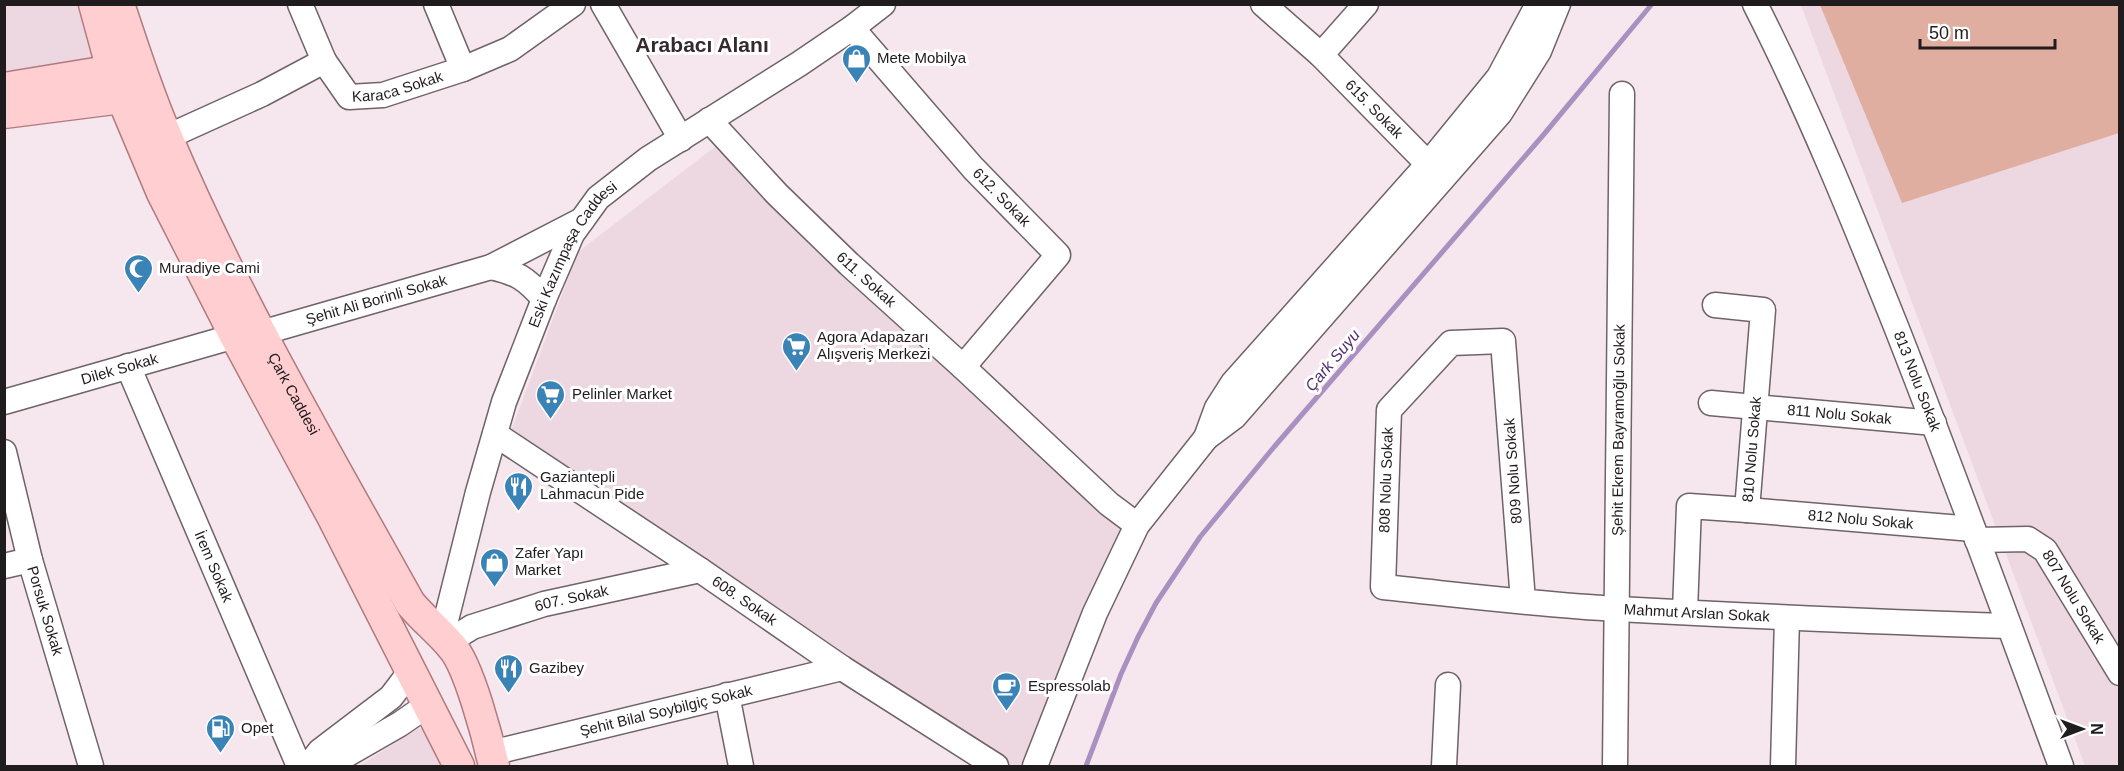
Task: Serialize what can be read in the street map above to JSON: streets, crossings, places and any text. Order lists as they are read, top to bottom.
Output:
{
  "streets": {
    "main road": ["Çark Caddesi"],
    "street": [
      "Karaca Sokak",
      "615. Sokak",
      "612. Sokak",
      "Eski Kazımpaşa Caddesi",
      "611. Sokak",
      "Şehit Ali Borinli Sokak",
      "Dilek Sokak",
      "813 Nolu Sokak",
      "811 Nolu Sokak",
      "Şehit Ekrem Bayramoğlu Sokak",
      "810 Nolu Sokak",
      "809 Nolu Sokak",
      "808 Nolu Sokak",
      "812 Nolu Sokak",
      "İrem Sokak",
      "807 Nolu Sokak",
      "607. Sokak",
      "608. Sokak",
      "Porsuk Sokak",
      "Mahmut Arslan Sokak",
      "Şehit Bilal Soybilgiç Sokak"
    ]
  },
  "crossings": [
    ["612. Sokak", "Eski Kazımpaşa Caddesi"],
    ["612. Sokak", "611. Sokak"],
    ["Eski Kazımpaşa Caddesi", "611. Sokak"],
    ["Eski Kazımpaşa Caddesi", "Şehit Ali Borinli Sokak"],
    ["Eski Kazımpaşa Caddesi", "Çark Caddesi"],
    ["Eski Kazımpaşa Caddesi", "607. Sokak"],
    ["Eski Kazımpaşa Caddesi", "608. Sokak"],
    ["Şehit Ali Borinli Sokak", "Dilek Sokak"],
    ["Şehit Ali Borinli Sokak", "Çark Caddesi"],
    ["Dilek Sokak", "Çark Caddesi"],
    ["Dilek Sokak", "İrem Sokak"],
    ["813 Nolu Sokak", "811 Nolu Sokak"],
    ["813 Nolu Sokak", "812 Nolu Sokak"],
    ["813 Nolu Sokak", "807 Nolu Sokak"],
    ["813 Nolu Sokak", "Mahmut Arslan Sokak"],
    ["Çark Caddesi", "607. Sokak"],
    ["Çark Caddesi", "Şehit Bilal Soybilgiç Sokak"],
    ["811 Nolu Sokak", "810 Nolu Sokak"],
    ["Şehit Ekrem Bayramoğlu Sokak", "Mahmut Arslan Sokak"],
    ["810 Nolu Sokak", "812 Nolu Sokak"],
    ["810 Nolu Sokak", "Mahmut Arslan Sokak"],
    ["809 Nolu Sokak", "808 Nolu Sokak"],
    ["809 Nolu Sokak", "Mahmut Arslan Sokak"],
    ["808 Nolu Sokak", "Mahmut Arslan Sokak"],
    ["812 Nolu Sokak", "807 Nolu Sokak"],
    ["607. Sokak", "608. Sokak"],
    ["608. Sokak", "Şehit Bilal Soybilgiç Sokak"]
  ],
  "districts": ["Arabacı Alanı"],
  "water": ["Çark Suyu"],
  "places": {
    "shop": ["Mete Mobilya", "Zafer Yapı Market"],
    "mosque": ["Muradiye Cami"],
    "supermarket": ["Agora Adapazarı Alışveriş Merkezi", "Pelinler Market"],
    "restaurant": ["Gaziantepli Lahmacun Pide", "Gazibey"],
    "cafe": ["Espressolab"],
    "fuel station": ["Opet"]
  },
  "scale_bar": "50 m",
  "north": "right"
}
